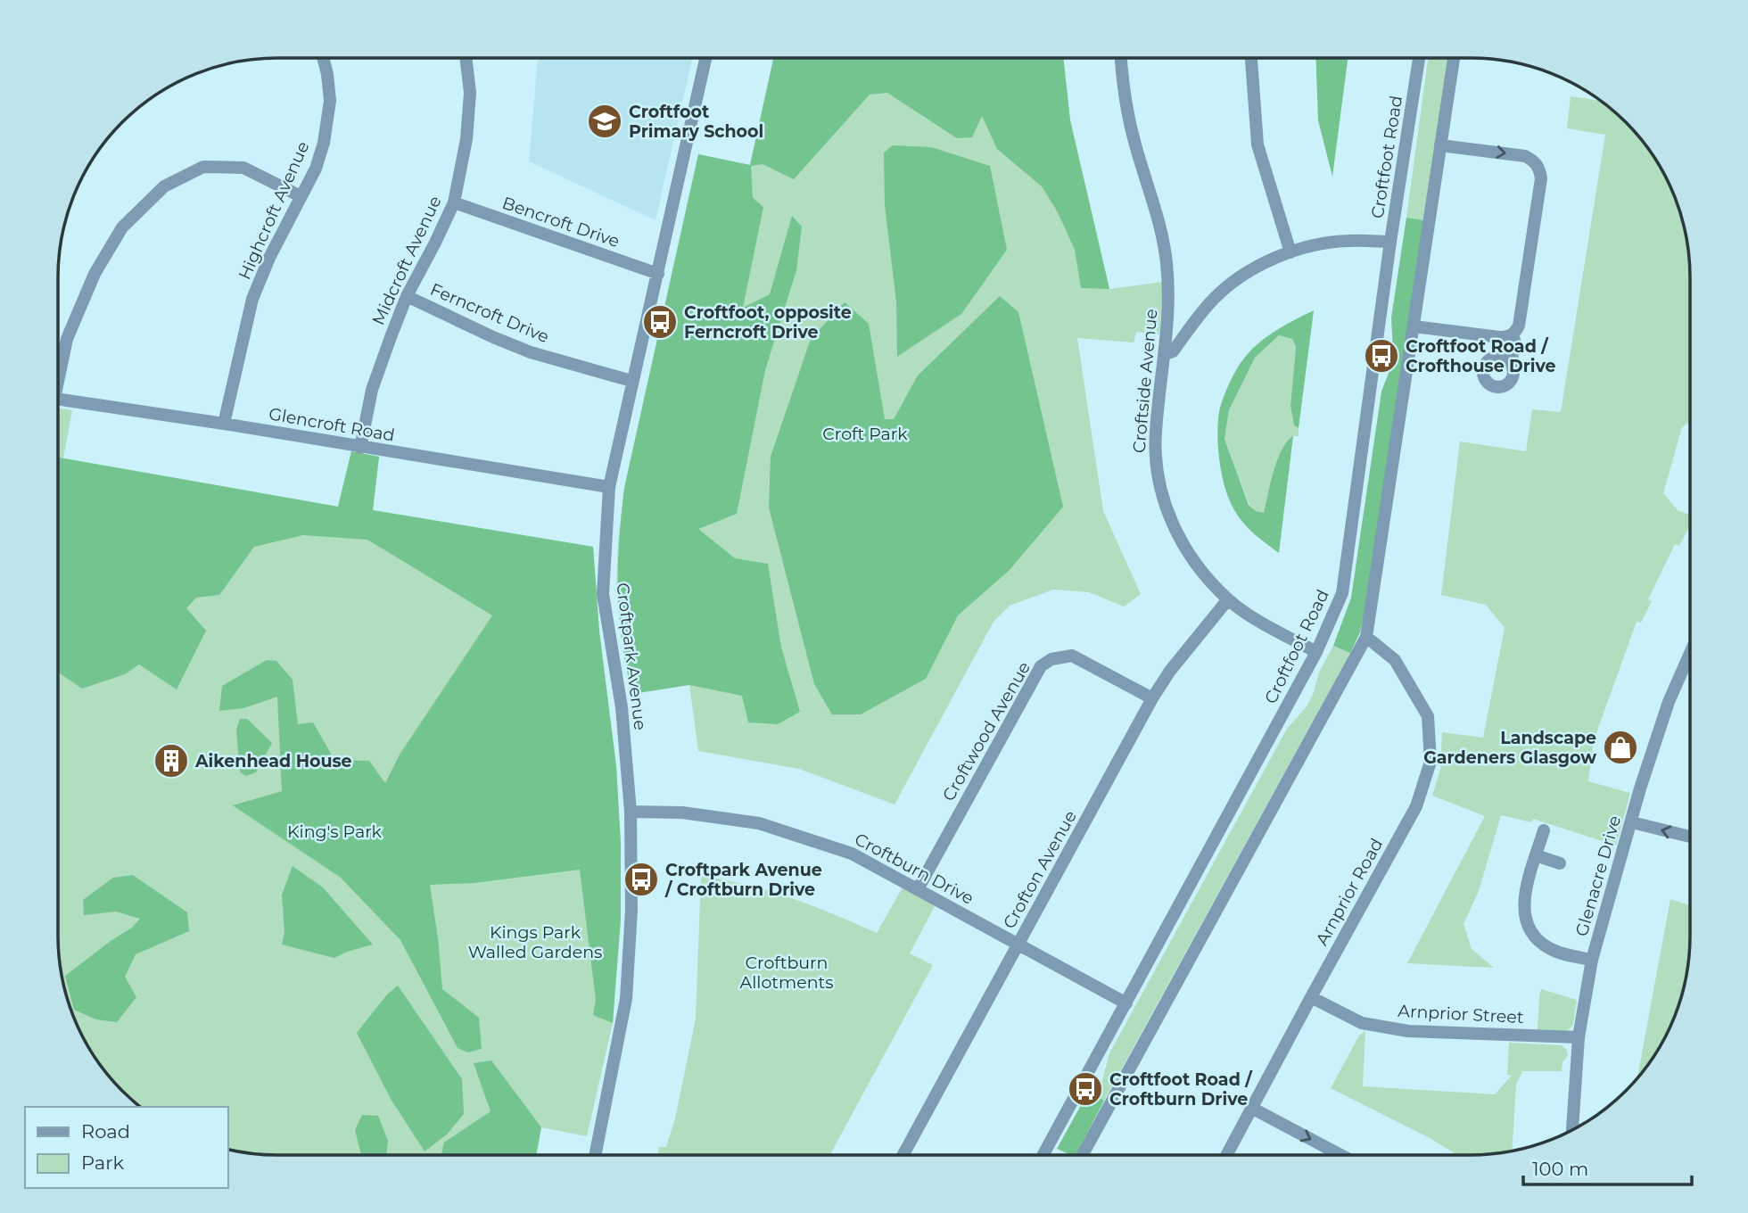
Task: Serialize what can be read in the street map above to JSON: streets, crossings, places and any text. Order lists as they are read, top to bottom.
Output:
{
  "streets": {
    "street": [
      "Croftfoot Road",
      "Highcroft Avenue",
      "Bencroft Drive",
      "Midcroft Avenue",
      "Ferncroft Drive",
      "Croftside Avenue",
      "Glencroft Road",
      "Croftpark Avenue",
      "Croftwood Avenue",
      "Croftburn Drive",
      "Crofton Avenue",
      "Glenacre Drive",
      "Arnprior Road",
      "Arnprior Street"
    ]
  },
  "crossings": [
    ["Croftfoot Road", "Croftside Avenue"],
    ["Croftfoot Road", "Croftburn Drive"],
    ["Highcroft Avenue", "Glencroft Road"],
    ["Bencroft Drive", "Midcroft Avenue"],
    ["Bencroft Drive", "Croftpark Avenue"],
    ["Midcroft Avenue", "Ferncroft Drive"],
    ["Midcroft Avenue", "Glencroft Road"],
    ["Ferncroft Drive", "Croftpark Avenue"],
    ["Croftside Avenue", "Crofton Avenue"],
    ["Glencroft Road", "Croftpark Avenue"],
    ["Croftpark Avenue", "Croftburn Drive"],
    ["Croftwood Avenue", "Croftburn Drive"],
    ["Croftwood Avenue", "Crofton Avenue"],
    ["Croftburn Drive", "Crofton Avenue"],
    ["Glenacre Drive", "Arnprior Street"],
    ["Arnprior Road", "Arnprior Street"]
  ],
  "parks": [
    "Croft Park",
    "King's Park",
    "Kings Park Walled Gardens",
    "Croftburn Allotments"
  ],
  "places": {
    "school or university": ["Croftfoot Primary School"],
    "bus stop": [
      "Croftfoot, opposite Ferncroft Drive",
      "Croftfoot Road / Crofthouse Drive",
      "Croftpark Avenue / Croftburn Drive",
      "Croftfoot Road / Croftburn Drive"
    ],
    "shop": ["Landscape Gardeners Glasgow"],
    "building": ["Aikenhead House"]
  },
  "legend": ["Road", "Park"],
  "scale_bar": "100 m"
}
